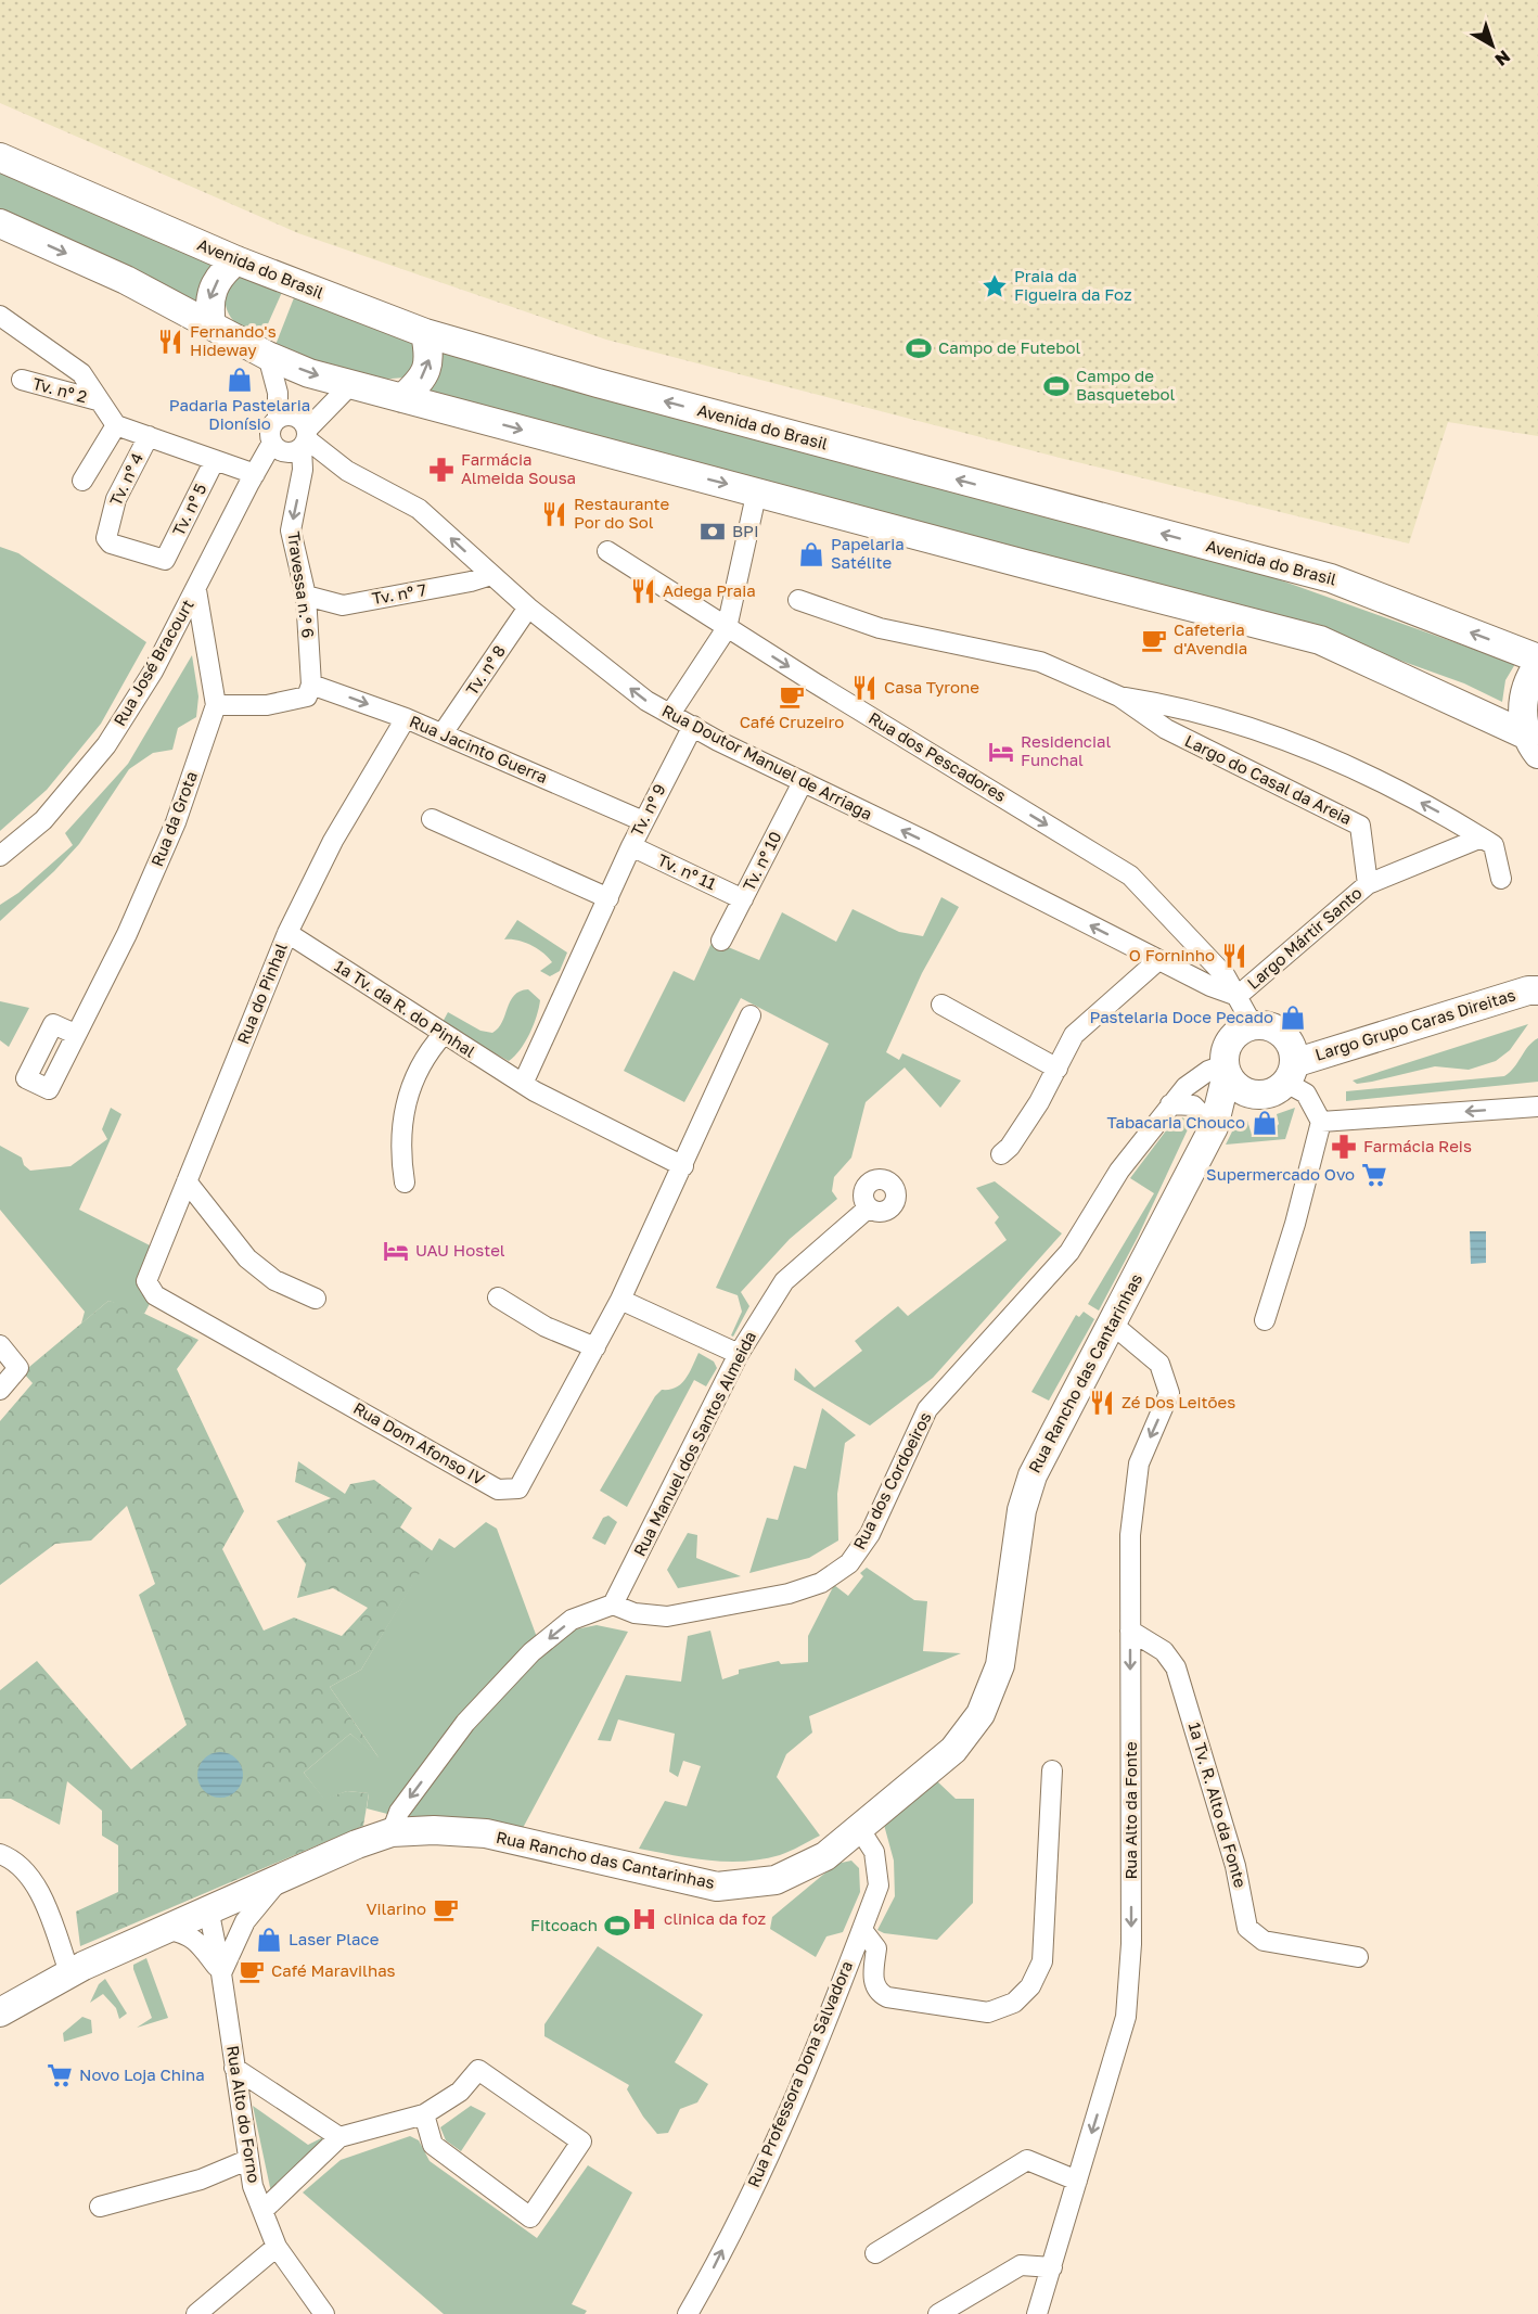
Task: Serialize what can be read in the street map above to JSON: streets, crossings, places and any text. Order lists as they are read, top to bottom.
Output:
{
  "streets": {
    "main road": ["Avenida do Brasil", "Largo Grupo Caras Direitas", "Rua Rancho das Cantarinhas"],
    "street": [
      "Tv. nº 2",
      "Tv. nº 4",
      "Tv. nº 5",
      "Travessa n.º 6",
      "Tv. nº 7",
      "Rua José Bracourt",
      "Tv. nº 8",
      "Rua Jacinto Guerra",
      "Rua dos Pescadores",
      "Rua Doutor Manuel de Arriaga",
      "Largo do Casal da Areia",
      "Tv. nº 9",
      "Rua da Grota",
      "Tv. nº 10",
      "Tv. nº 11",
      "Largo Mártir Santo",
      "Rua do Pinhal",
      "1ª Tv. da R. do Pinhal",
      "Rua Dom Afonso IV",
      "Rua Manuel dos Santos Almeida",
      "Rua dos Cordoeiros",
      "1ª Tv. R. Alto da Fonte",
      "Rua Alto da Fonte",
      "Rua Professora Dona Salvadora",
      "Rua Alto do Forno"
    ]
  },
  "crossings": [
    ["Tv. nº 4", "Tv. nº 5"],
    ["Travessa n.º 6", "Tv. nº 7"],
    ["Travessa n.º 6", "Rua José Bracourt"],
    ["Travessa n.º 6", "Rua Jacinto Guerra"],
    ["Travessa n.º 6", "Rua Doutor Manuel de Arriaga"],
    ["Tv. nº 7", "Rua Doutor Manuel de Arriaga"],
    ["Rua José Bracourt", "Rua Doutor Manuel de Arriaga"],
    ["Rua José Bracourt", "Rua da Grota"],
    ["Tv. nº 8", "Rua Jacinto Guerra"],
    ["Tv. nº 8", "Rua Doutor Manuel de Arriaga"],
    ["Rua Jacinto Guerra", "Tv. nº 9"],
    ["Rua Jacinto Guerra", "Rua do Pinhal"],
    ["Rua dos Pescadores", "Rua Doutor Manuel de Arriaga"],
    ["Rua dos Pescadores", "Largo Mártir Santo"],
    ["Rua Doutor Manuel de Arriaga", "Tv. nº 9"],
    ["Rua Doutor Manuel de Arriaga", "Tv. nº 10"],
    ["Rua Doutor Manuel de Arriaga", "Largo Mártir Santo"],
    ["Largo do Casal da Areia", "Largo Mártir Santo"],
    ["Tv. nº 9", "Tv. nº 11"],
    ["Tv. nº 9", "1ª Tv. da R. do Pinhal"],
    ["Tv. nº 10", "Tv. nº 11"],
    ["Largo Mártir Santo", "Largo Grupo Caras Direitas"],
    ["Largo Mártir Santo", "Rua Rancho das Cantarinhas"],
    ["Rua do Pinhal", "1ª Tv. da R. do Pinhal"],
    ["Rua do Pinhal", "Rua Dom Afonso IV"],
    ["Largo Grupo Caras Direitas", "Rua Rancho das Cantarinhas"],
    ["Rua Rancho das Cantarinhas", "Rua Alto da Fonte"],
    ["Rua Rancho das Cantarinhas", "Rua Professora Dona Salvadora"],
    ["Rua Rancho das Cantarinhas", "Rua Alto do Forno"],
    ["Rua Manuel dos Santos Almeida", "Rua dos Cordoeiros"],
    ["1ª Tv. R. Alto da Fonte", "Rua Alto da Fonte"]
  ],
  "one_way": [
    "Travessa n.º 6",
    "Rua dos Pescadores",
    "Rua Doutor Manuel de Arriaga",
    "Rua Alto da Fonte",
    "Rua Professora Dona Salvadora"
  ],
  "places": {
    "place": ["Praia da Figueira da Foz"],
    "restaurant": [
      "Fernando's Hideway",
      "Restaurante Por do Sol",
      "Adega Praia",
      "Casa Tyrone",
      "O Forninho",
      "Zé Dos Leitões"
    ],
    "sports": ["Campo de Futebol", "Campo de Basquetebol", "Fitcoach"],
    "shop": [
      "Padaria Pastelaria Dionísio",
      "Papelaria Satélite",
      "Pastelaria Doce Pecado",
      "Tabacaria Chouco",
      "Laser Place"
    ],
    "pharmacy": ["Farmácia Almeida Sousa", "Farmácia Reis"],
    "bank": ["BPI"],
    "cafe": [
      "Cafeteria d'Avendia",
      "Café Cruzeiro",
      "Vilarino",
      "Café Maravilhas"
    ],
    "hotel": ["Residencial Funchal", "UAU Hostel"],
    "supermarket": ["Supermercado Ovo", "Novo Loja China"],
    "hospital": ["clinica da foz"]
  },
  "north": "bottom right"
}
